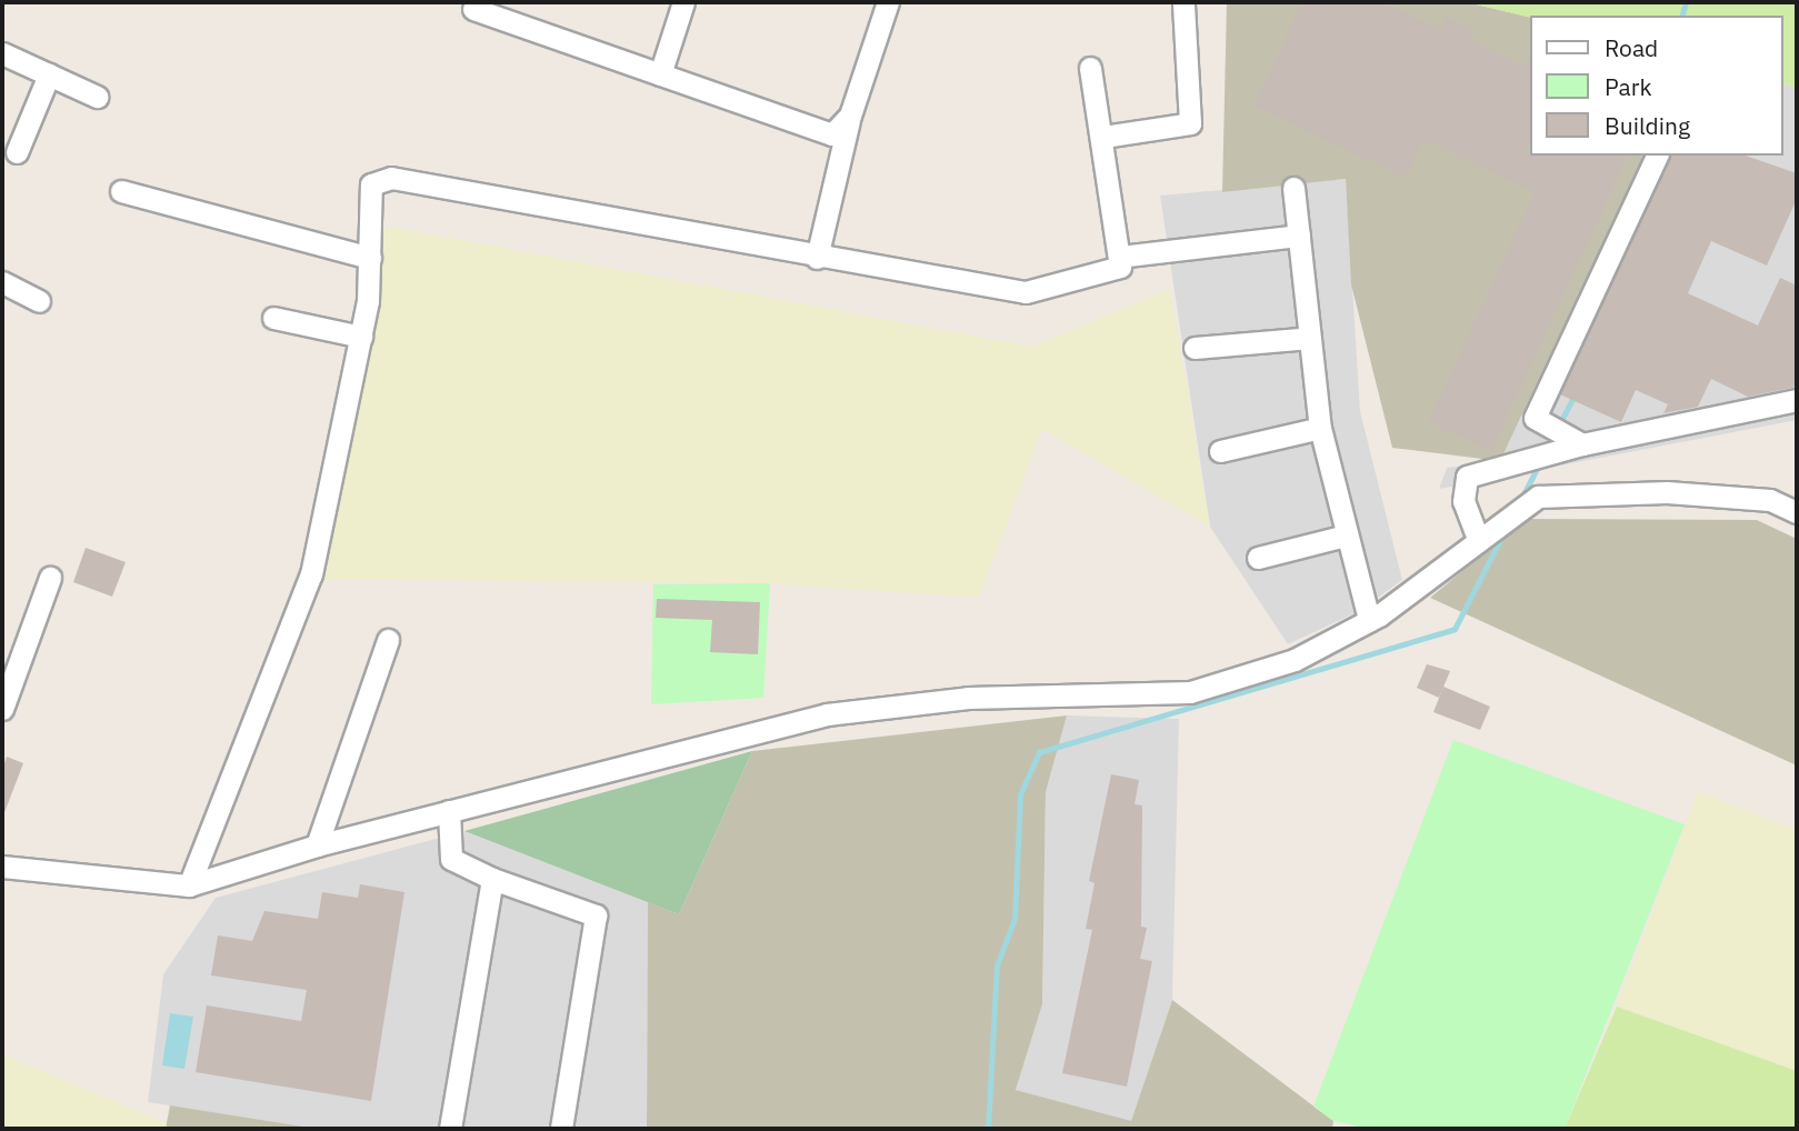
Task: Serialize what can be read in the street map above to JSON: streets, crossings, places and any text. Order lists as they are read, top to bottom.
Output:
{
  "legend": ["Road", "Park", "Building"]
}
